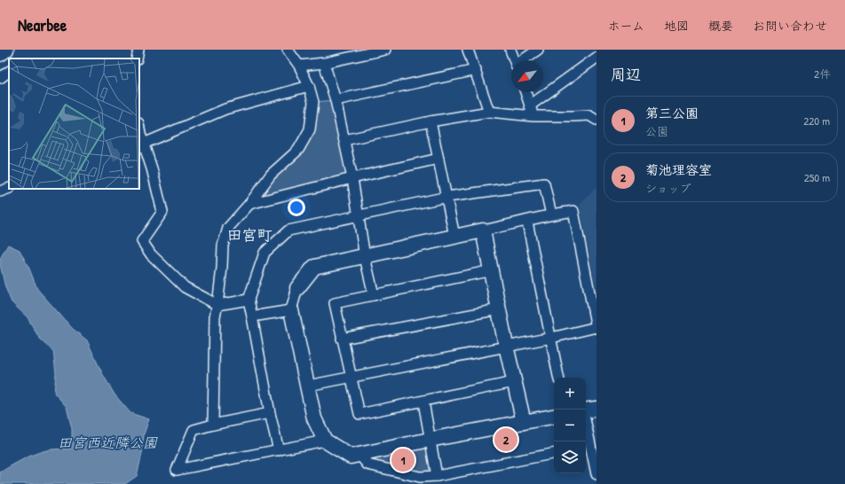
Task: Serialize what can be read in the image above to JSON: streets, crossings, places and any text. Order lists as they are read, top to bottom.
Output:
{
  "districts": ["田宮町"],
  "water": ["田宮西近隣公園"],
  "north": "bottom left",
  "page": {
    "header": "Nearbee",
    "nav": [
      "ホーム",
      "地図",
      "概要",
      "お問い合わせ"
    ],
    "heading": ["周辺", "2件"],
    "list": [
      {
        "mark": "1",
        "name": "第三公園",
        "note": "公園",
        "value": "220 m"
      },
      {
        "mark": "2",
        "name": "菊池理容室",
        "note": "ショップ",
        "value": "250 m"
      }
    ],
    "map_buttons": ["+", "−"],
    "pins": ["2", "1"]
  }
}
